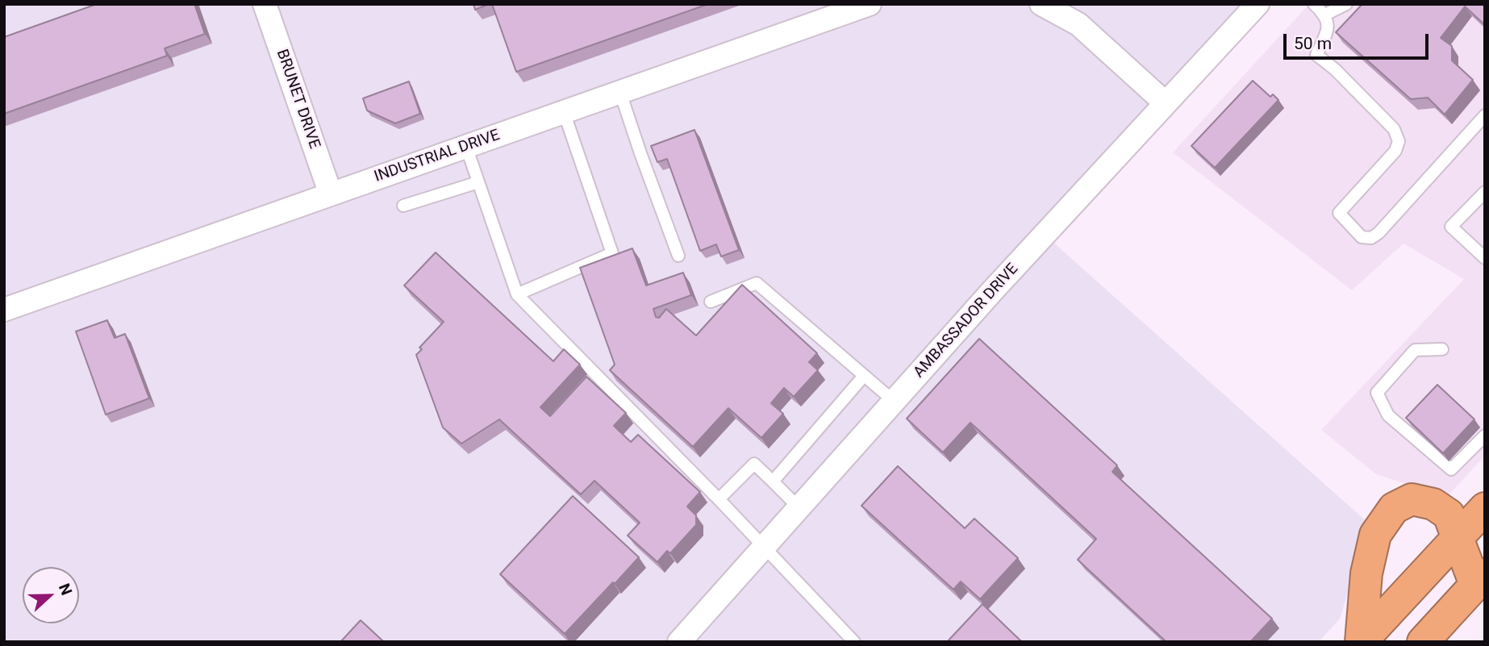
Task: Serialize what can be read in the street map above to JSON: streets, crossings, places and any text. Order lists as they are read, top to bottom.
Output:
{
  "streets": {
    "street": ["BRUNET DRIVE", "INDUSTRIAL DRIVE", "AMBASSADOR DRIVE"]
  },
  "crossings": [
    ["BRUNET DRIVE", "INDUSTRIAL DRIVE"]
  ],
  "scale_bar": "50 m",
  "north": "right"
}
